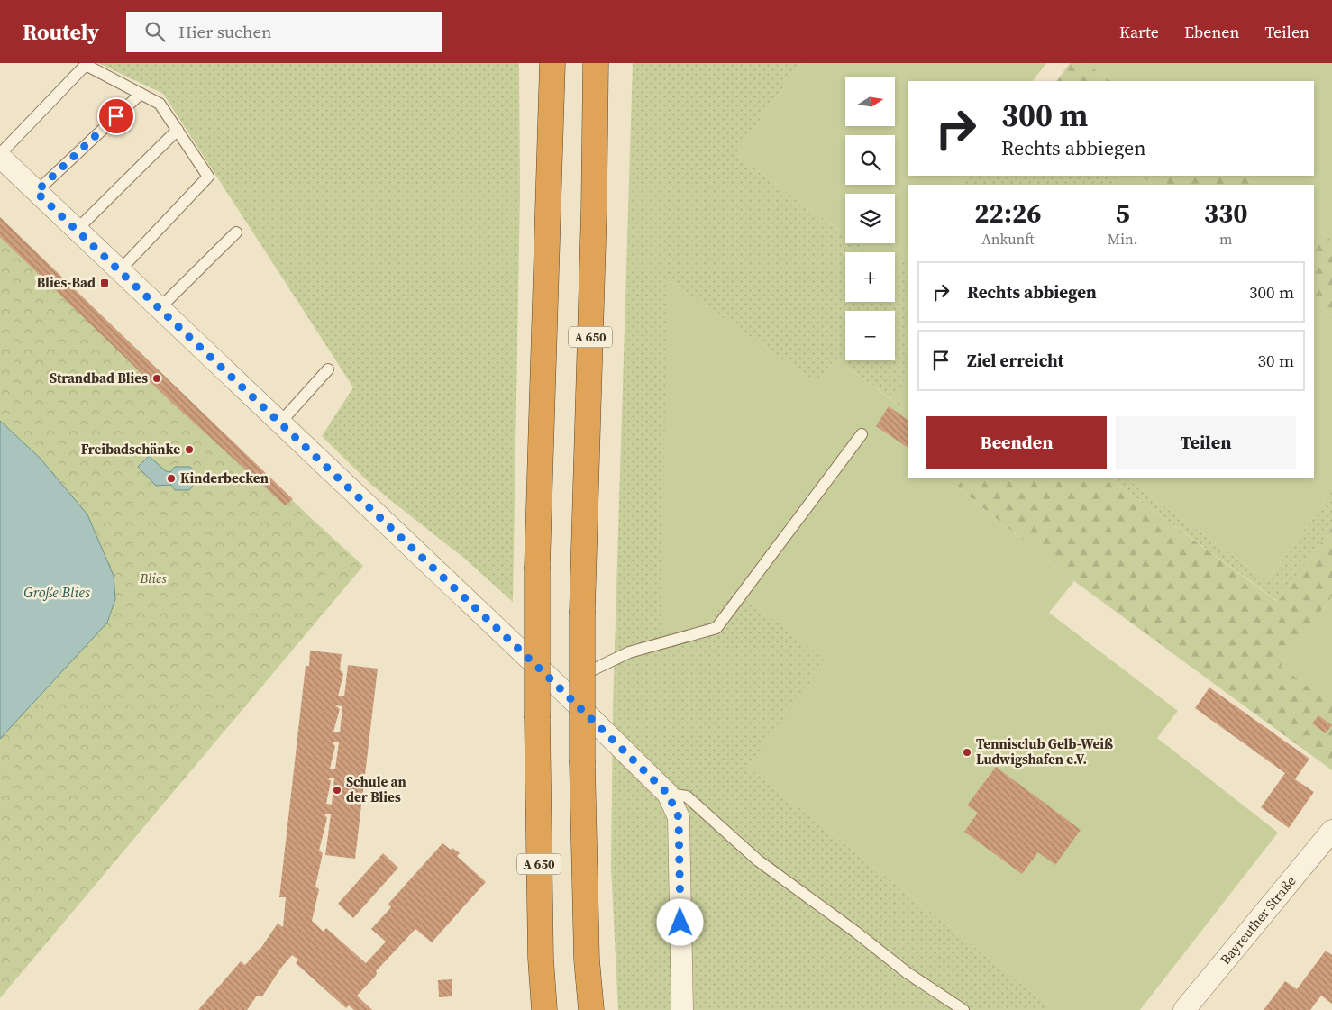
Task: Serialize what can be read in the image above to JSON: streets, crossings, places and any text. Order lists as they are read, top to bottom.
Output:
{
  "streets": {
    "highway": ["A 650"],
    "street": ["Bayreuther Straße"]
  },
  "water": ["Große Blies"],
  "parks": ["Blies"],
  "places": {
    "transit": ["Blies-Bad"],
    "other": [
      "Strandbad Blies",
      "Freibadschänke",
      "Kinderbecken",
      "Tennisclub Gelb-Weiß Ludwigshafen e.V.",
      "Schule an der Blies"
    ]
  },
  "north": "right",
  "page": {
    "header": "Routely",
    "search": "Hier suchen",
    "nav": ["Karte", "Ebenen", "Teilen"],
    "map_buttons": ["+", "−"],
    "turn": ["300 m", "Rechts abbiegen"],
    "eta": [
      "22:26",
      "Ankunft",
      "5",
      "Min.",
      "330",
      "m"
    ],
    "list": [
      {
        "name": "Rechts abbiegen",
        "value": "300 m"
      },
      {
        "name": "Ziel erreicht",
        "value": "30 m"
      }
    ],
    "buttons": ["Beenden", "Teilen"]
  }
}
